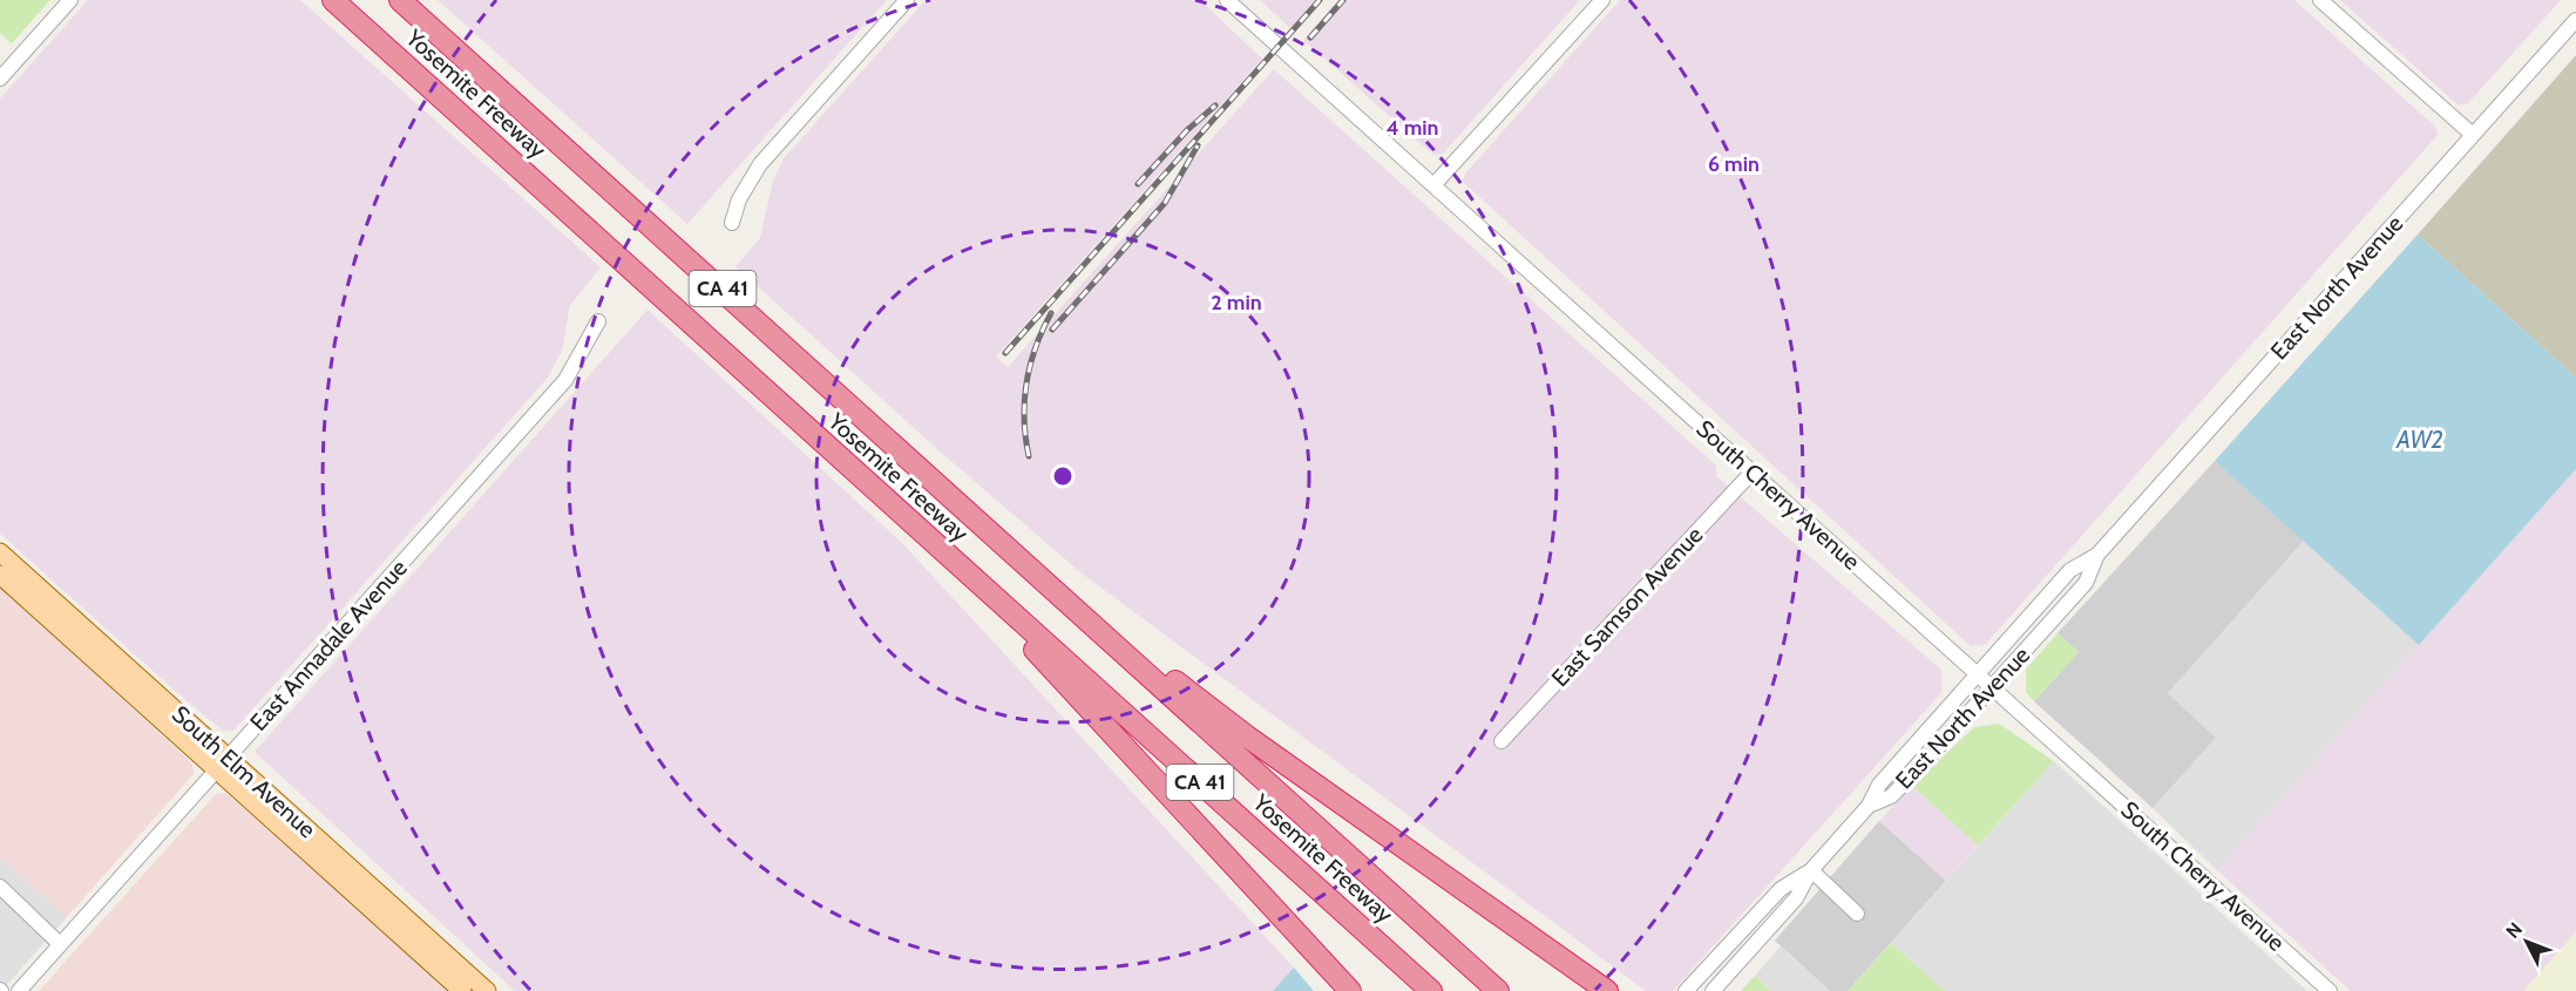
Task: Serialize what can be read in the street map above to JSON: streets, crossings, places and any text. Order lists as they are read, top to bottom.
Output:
{
  "streets": {
    "highway": ["Yosemite Freeway", "CA 41"],
    "main road": ["South Elm Avenue"],
    "street": [
      "East North Avenue",
      "South Cherry Avenue",
      "East Samson Avenue",
      "East Annadale Avenue"
    ]
  },
  "crossings": [
    ["East North Avenue", "South Cherry Avenue"],
    ["South Cherry Avenue", "East Samson Avenue"],
    ["East Annadale Avenue", "South Elm Avenue"]
  ],
  "water": ["AW2"],
  "north": "top left",
  "rings": ["4 min", "6 min", "2 min"]
}
